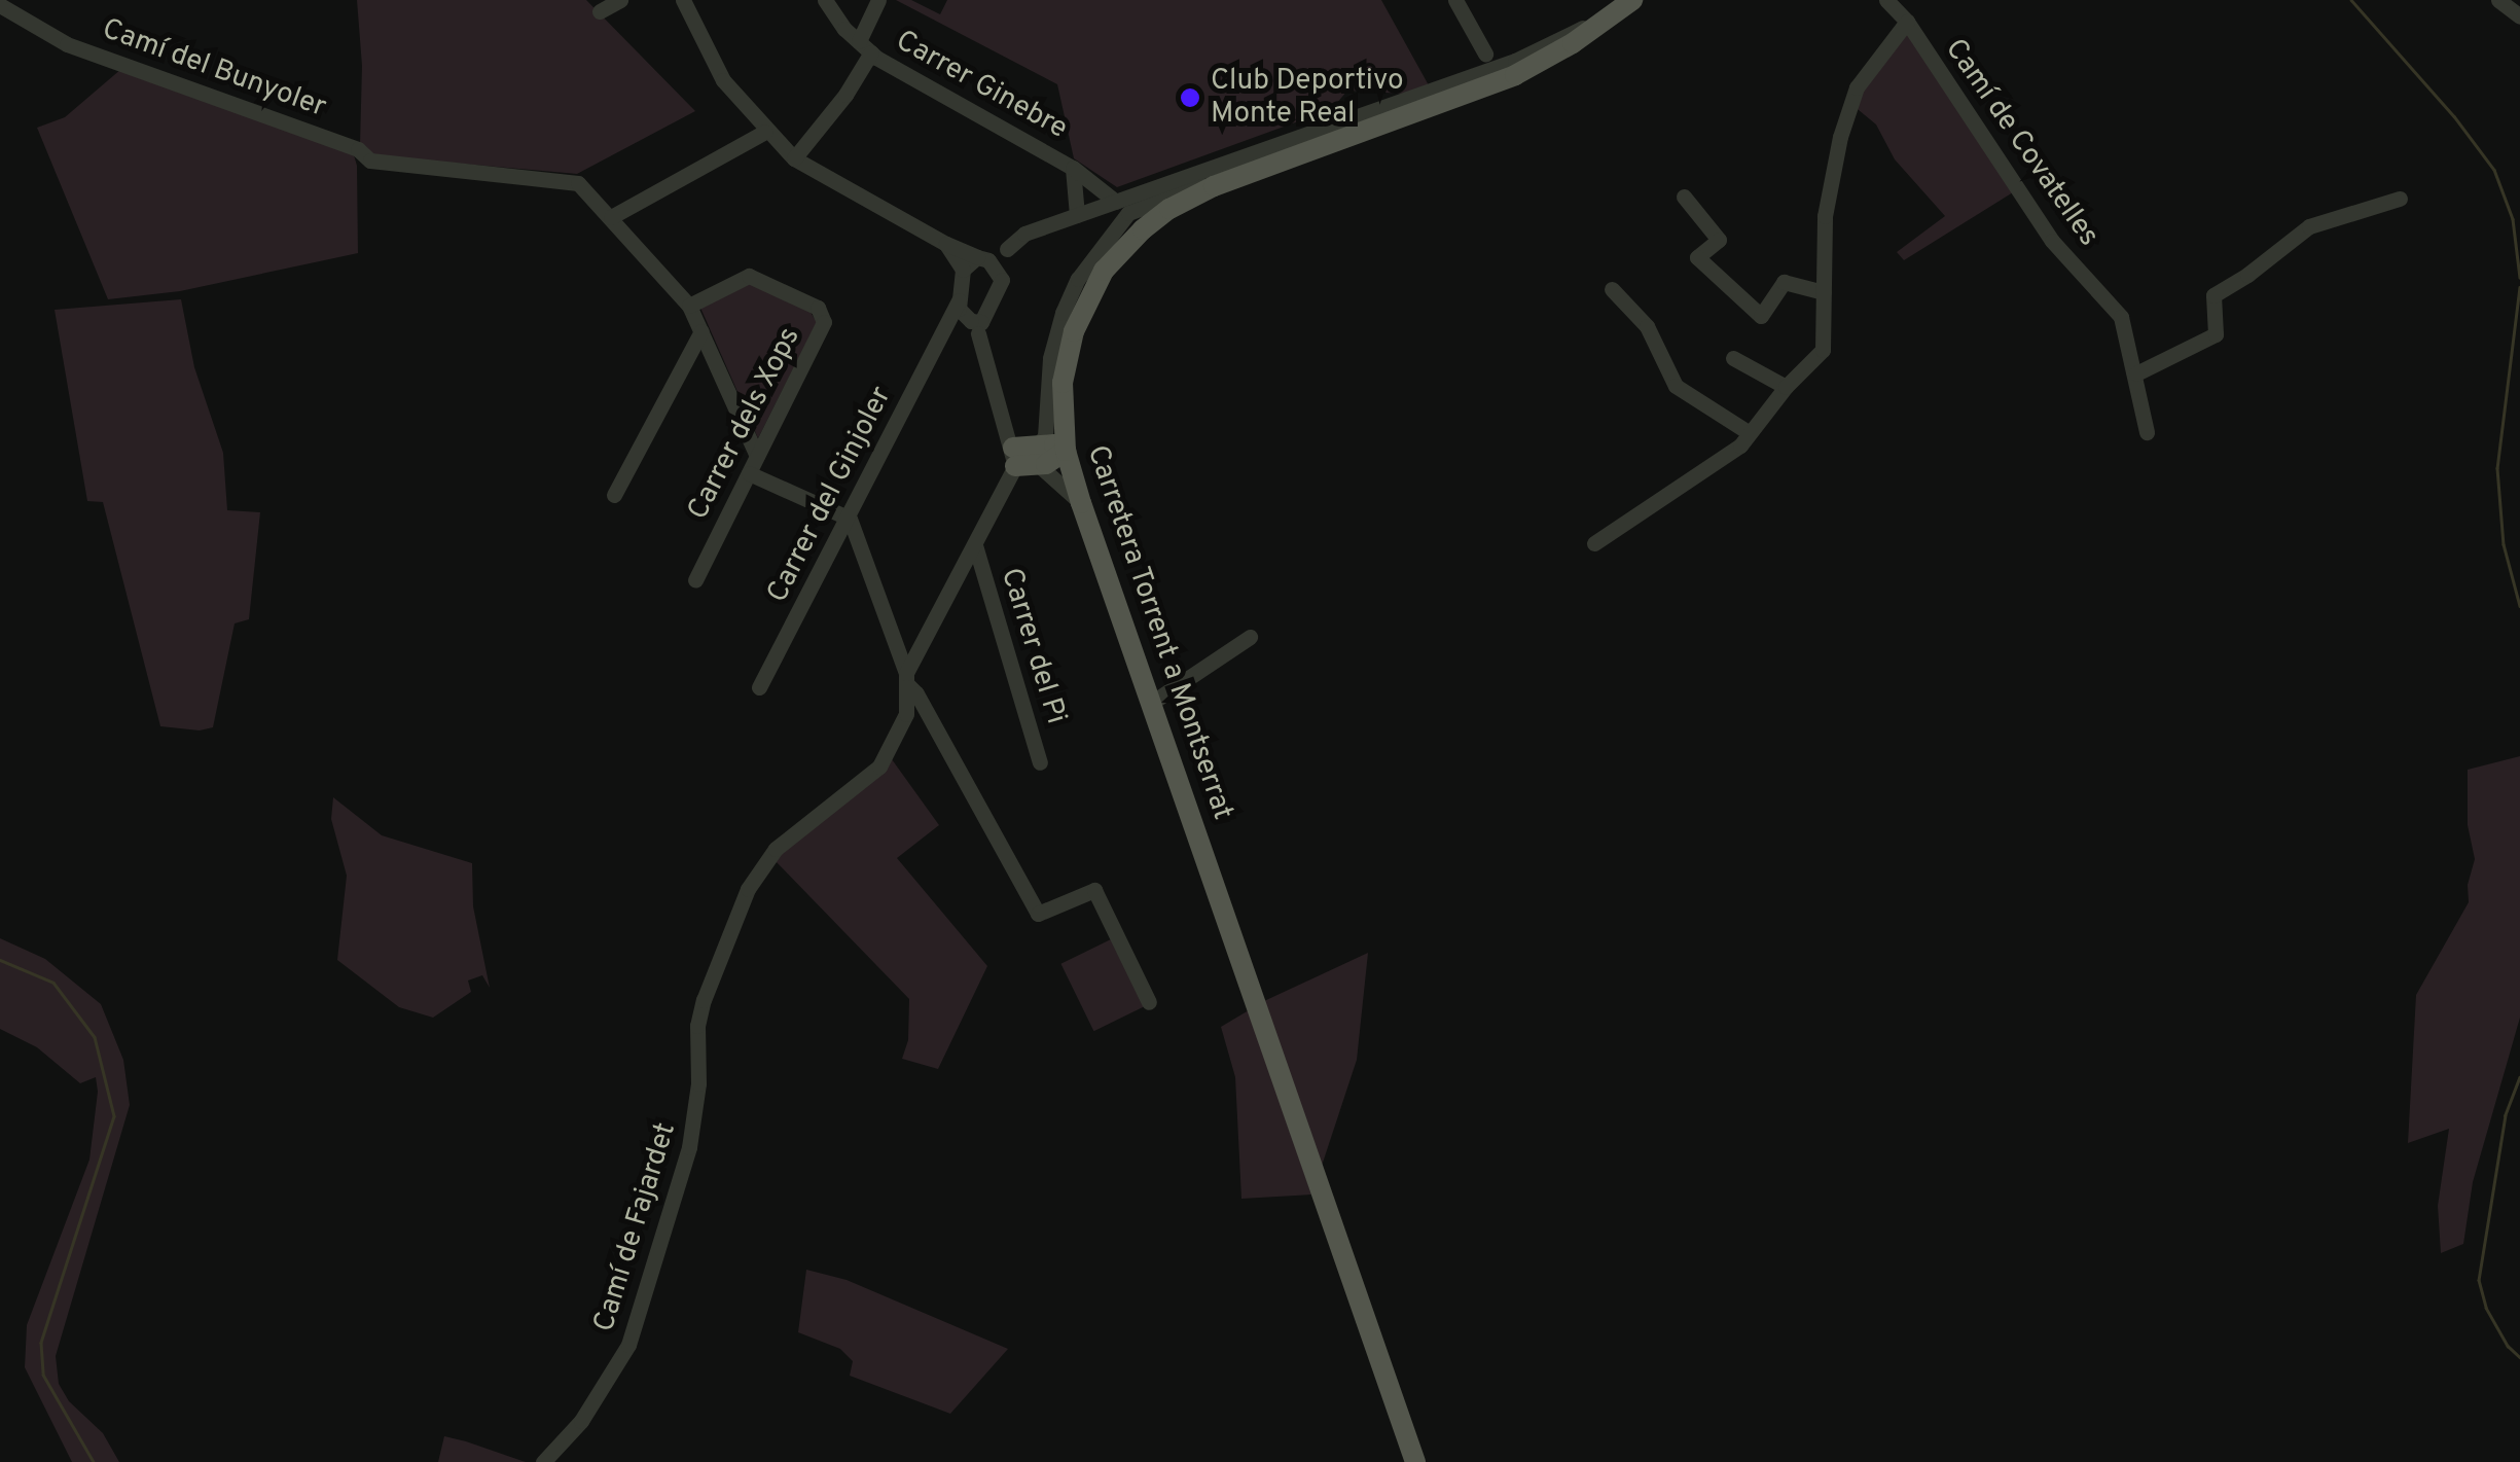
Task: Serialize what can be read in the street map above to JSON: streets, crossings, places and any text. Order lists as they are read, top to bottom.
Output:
{
  "streets": {
    "main road": ["Carretera Torrent a Montserrat"],
    "street": [
      "Camí del Bunyoler",
      "Carrer Ginebre",
      "Camí de Covatelles",
      "Carrer dels Xops",
      "Carrer del Ginjoler",
      "Carrer del Pi",
      "Camí de Fajardet"
    ]
  },
  "crossings": [
    ["Camí del Bunyoler", "Carrer dels Xops"],
    ["Carretera Torrent a Montserrat", "Camí de Fajardet"],
    ["Carrer del Pi", "Camí de Fajardet"]
  ],
  "places": ["Club Deportivo Monte Real"]
}
